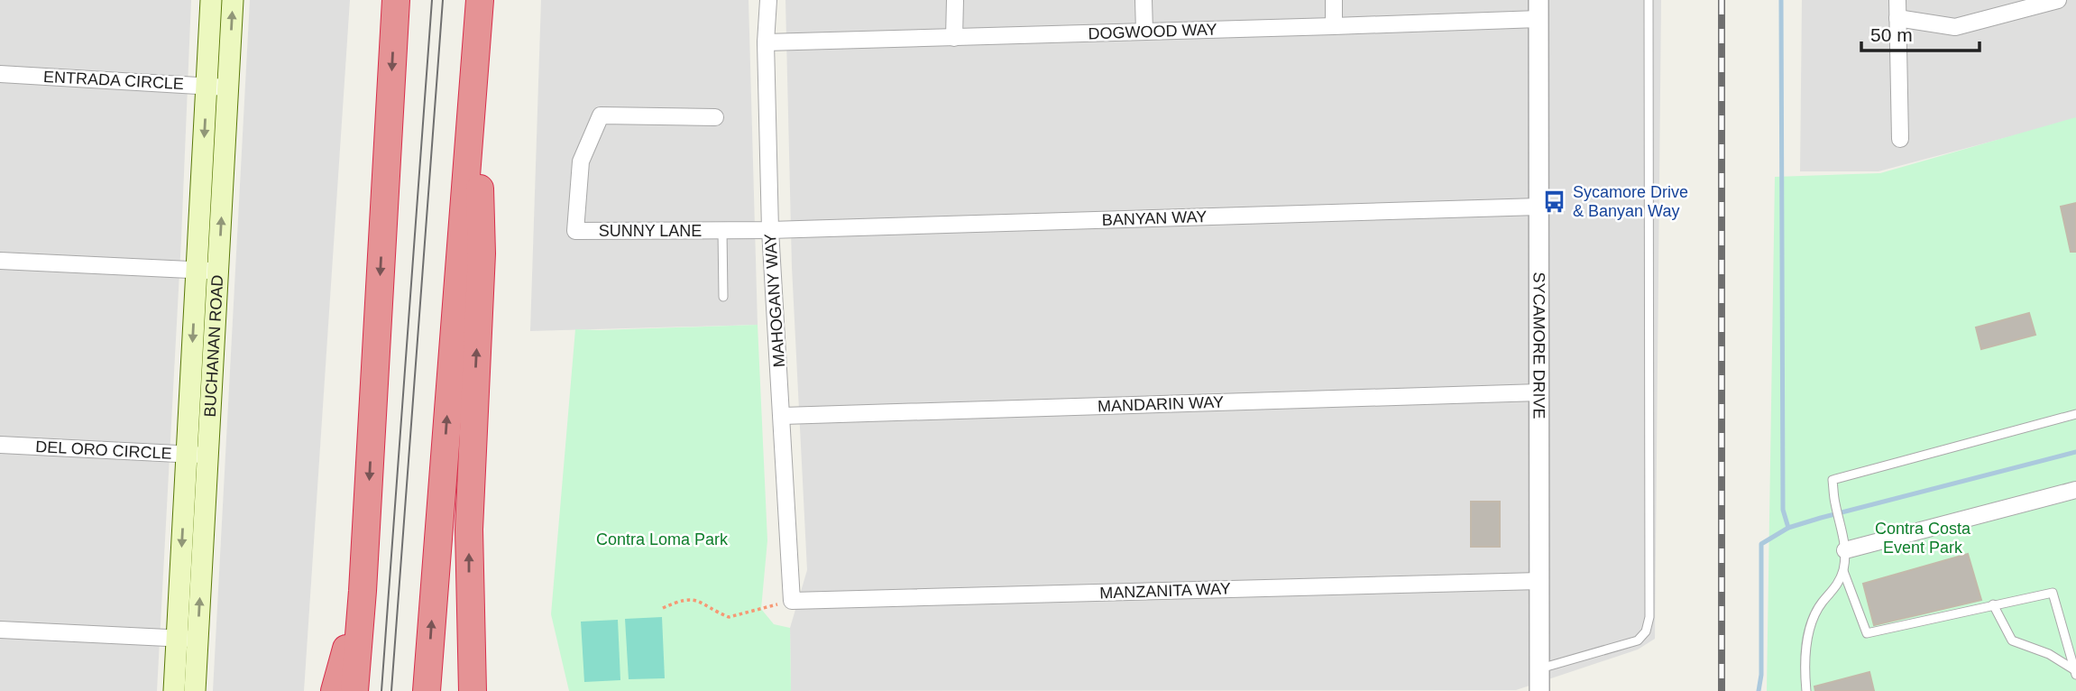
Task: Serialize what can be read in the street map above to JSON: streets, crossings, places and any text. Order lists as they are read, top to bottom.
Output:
{
  "streets": {
    "main road": ["BUCHANAN ROAD"],
    "street": [
      "DOGWOOD WAY",
      "ENTRADA CIRCLE",
      "BANYAN WAY",
      "SUNNY LANE",
      "MAHOGANY WAY",
      "SYCAMORE DRIVE",
      "MANDARIN WAY",
      "DEL ORO CIRCLE",
      "MANZANITA WAY"
    ]
  },
  "crossings": [
    ["DOGWOOD WAY", "MAHOGANY WAY"],
    ["DOGWOOD WAY", "SYCAMORE DRIVE"],
    ["ENTRADA CIRCLE", "BUCHANAN ROAD"],
    ["BANYAN WAY", "SUNNY LANE"],
    ["BANYAN WAY", "MAHOGANY WAY"],
    ["BANYAN WAY", "SYCAMORE DRIVE"],
    ["SUNNY LANE", "MAHOGANY WAY"],
    ["MAHOGANY WAY", "MANDARIN WAY"],
    ["MAHOGANY WAY", "MANZANITA WAY"],
    ["BUCHANAN ROAD", "DEL ORO CIRCLE"],
    ["SYCAMORE DRIVE", "MANDARIN WAY"],
    ["SYCAMORE DRIVE", "MANZANITA WAY"]
  ],
  "parks": ["Contra Costa Event Park", "Contra Loma Park"],
  "places": {
    "bus stop": ["Sycamore Drive & Banyan Way"]
  },
  "scale_bar": "50 m"
}
